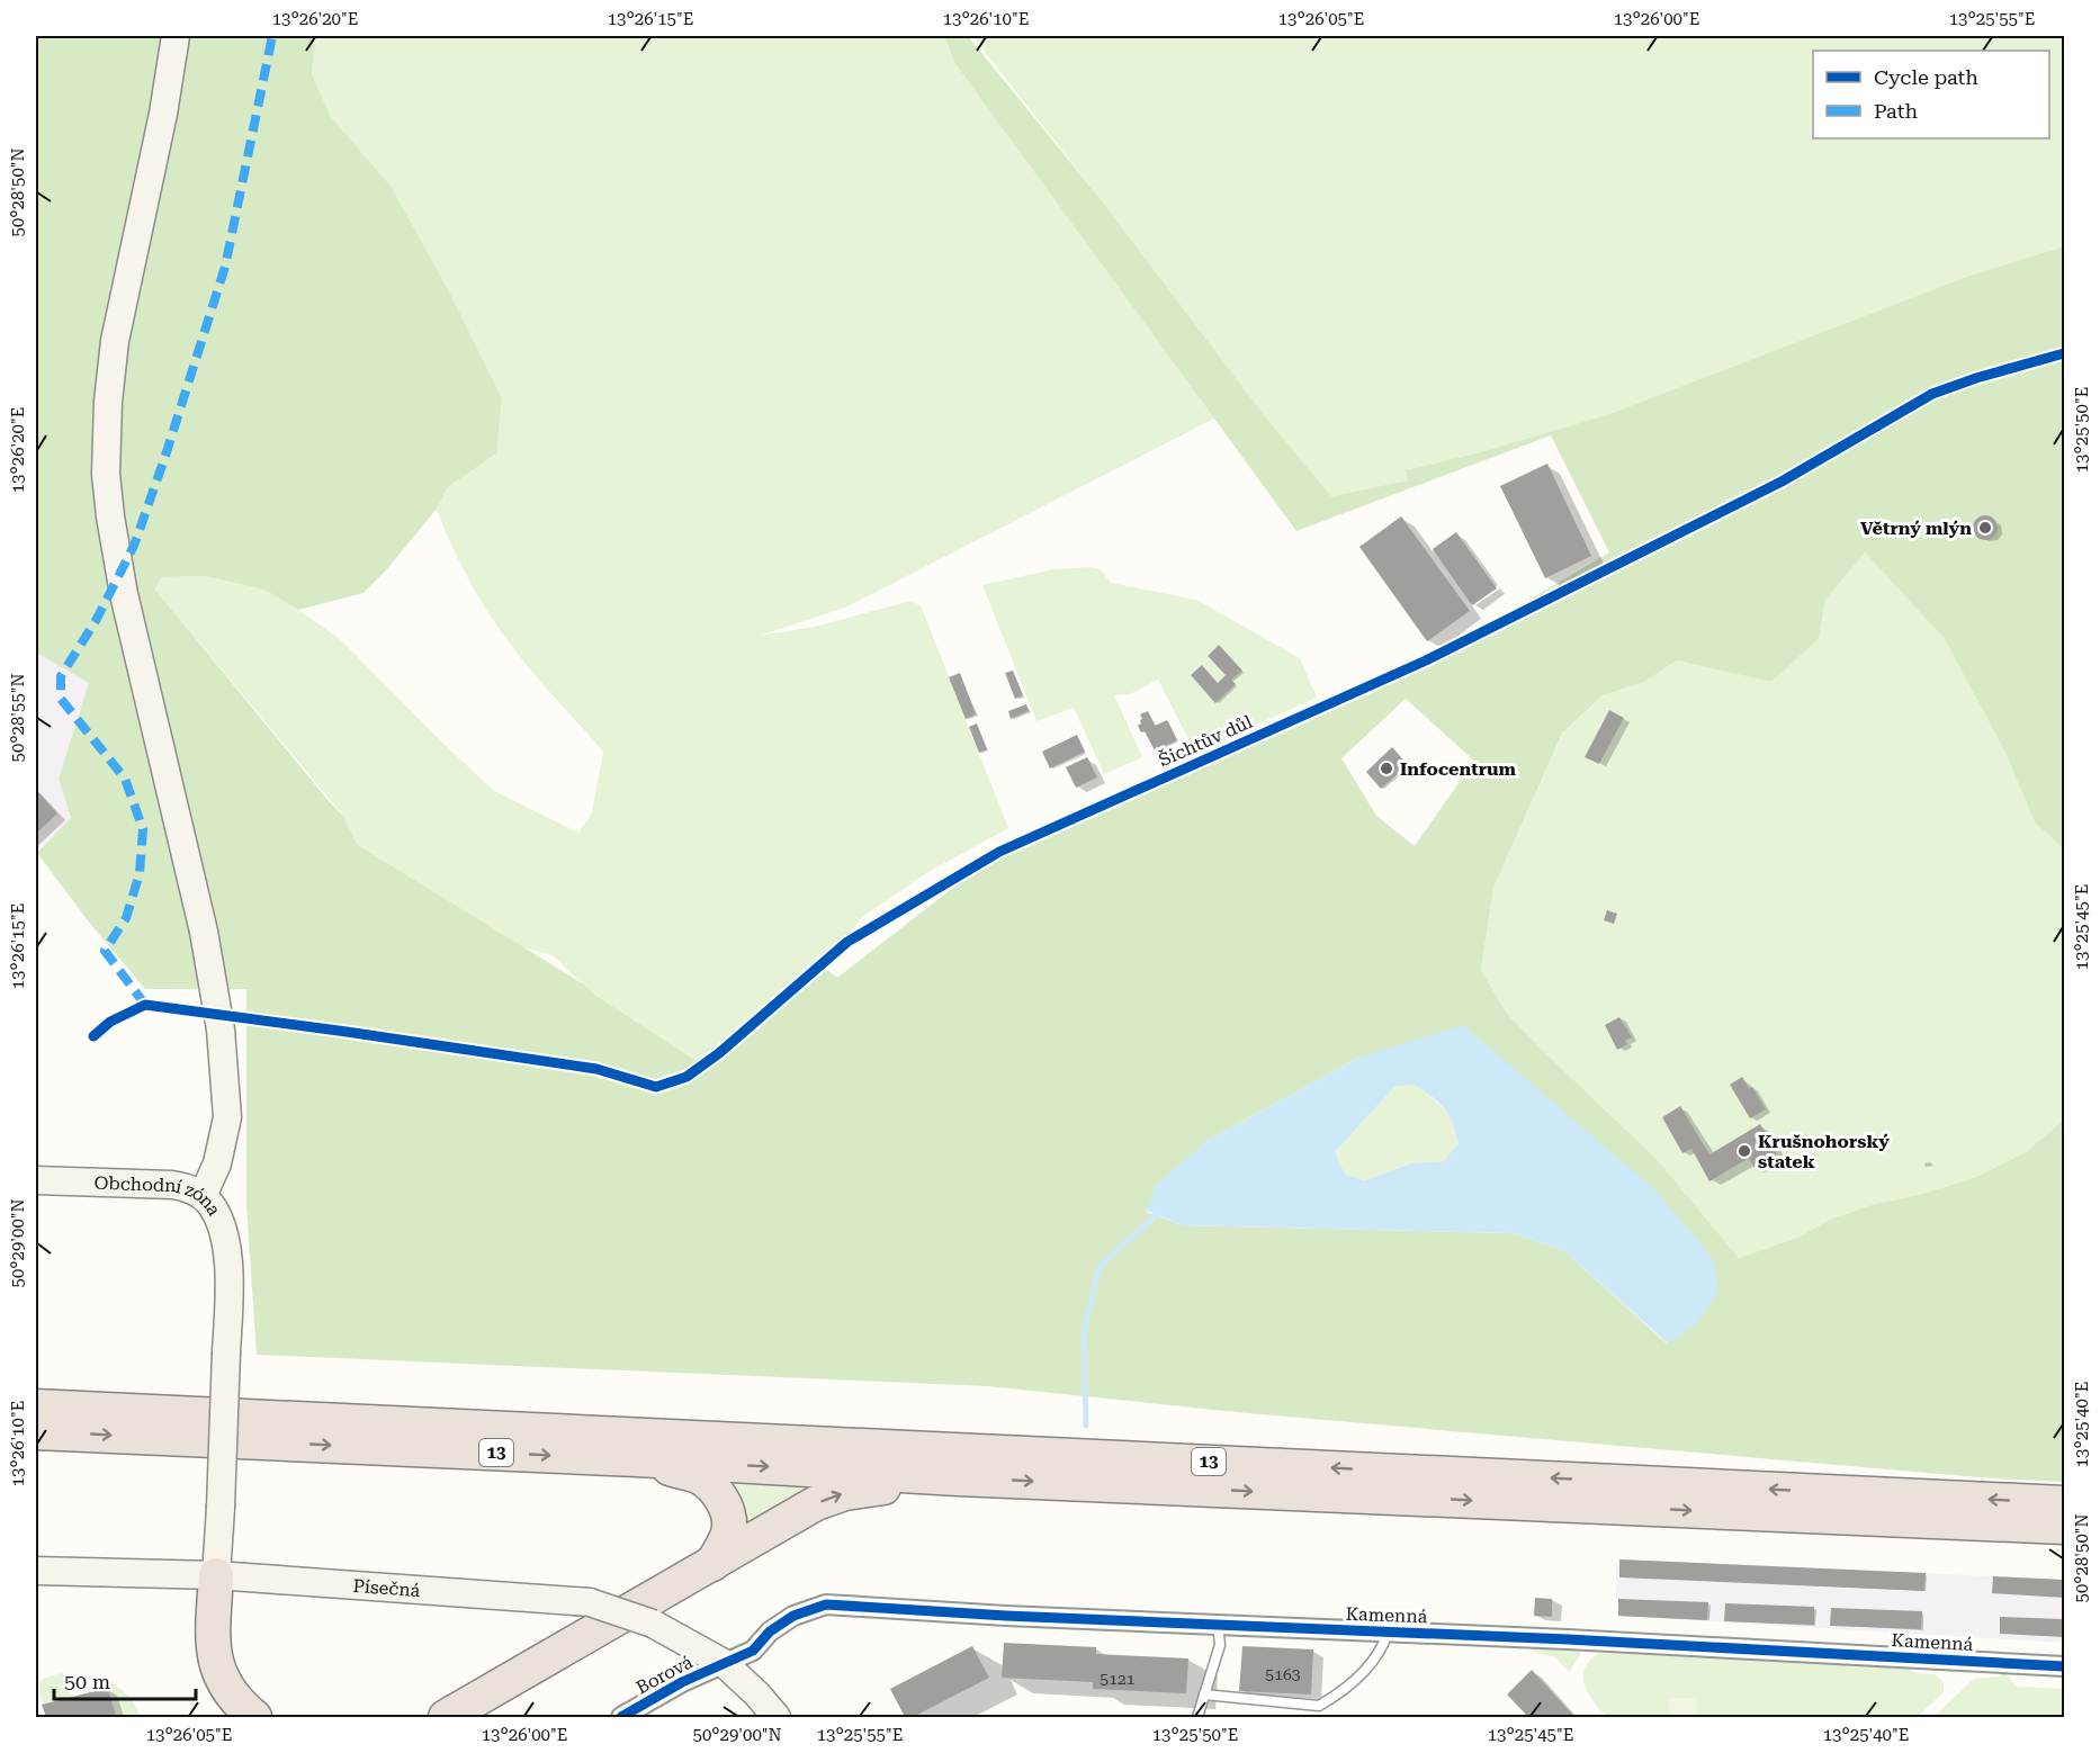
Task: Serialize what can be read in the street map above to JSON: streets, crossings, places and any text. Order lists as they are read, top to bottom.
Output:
{
  "streets": {
    "highway": ["13"],
    "street": [
      "Obchodní zóna",
      "Písečná",
      "Kamenná",
      "Borová"
    ],
    "cycle path": ["Šichtův důl"]
  },
  "crossings": [
    ["Obchodní zóna", "Písečná"],
    ["Písečná", "Kamenná"],
    ["Písečná", "Borová"],
    ["Kamenná", "Borová"]
  ],
  "places": ["Větrný mlýn", "Infocentrum", "Krušnohorský statek"],
  "house_numbers": ["5163", "5121"],
  "legend": ["Cycle path", "Path"],
  "scale_bar": "50 m",
  "coordinates": [
    "13°26'20\"E",
    "13°26'15\"E",
    "13°26'10\"E",
    "13°26'05\"E",
    "13°26'00\"E",
    "13°25'55\"E",
    "50°28'50\"N",
    "13°25'50\"E",
    "50°28'55\"N",
    "13°25'45\"E",
    "50°29'00\"N",
    "13°25'40\"E"
  ]
}
